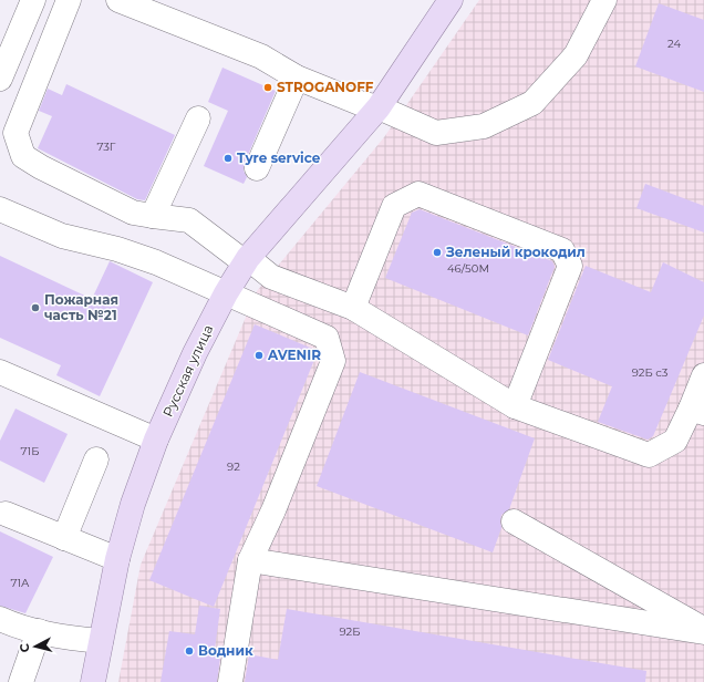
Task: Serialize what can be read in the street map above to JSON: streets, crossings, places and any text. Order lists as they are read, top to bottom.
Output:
{
  "streets": {
    "main road": ["Русская улица"]
  },
  "places": [
    "STROGANOFF",
    "Tyre service",
    "Зеленый крокодил",
    "Пожарная часть №21",
    "AVENIR",
    "Водник"
  ],
  "house_numbers": [
    "24",
    "73Г",
    "46/50М",
    "92Б с3",
    "71Б",
    "92",
    "71А",
    "92Б"
  ],
  "north": "left"
}
